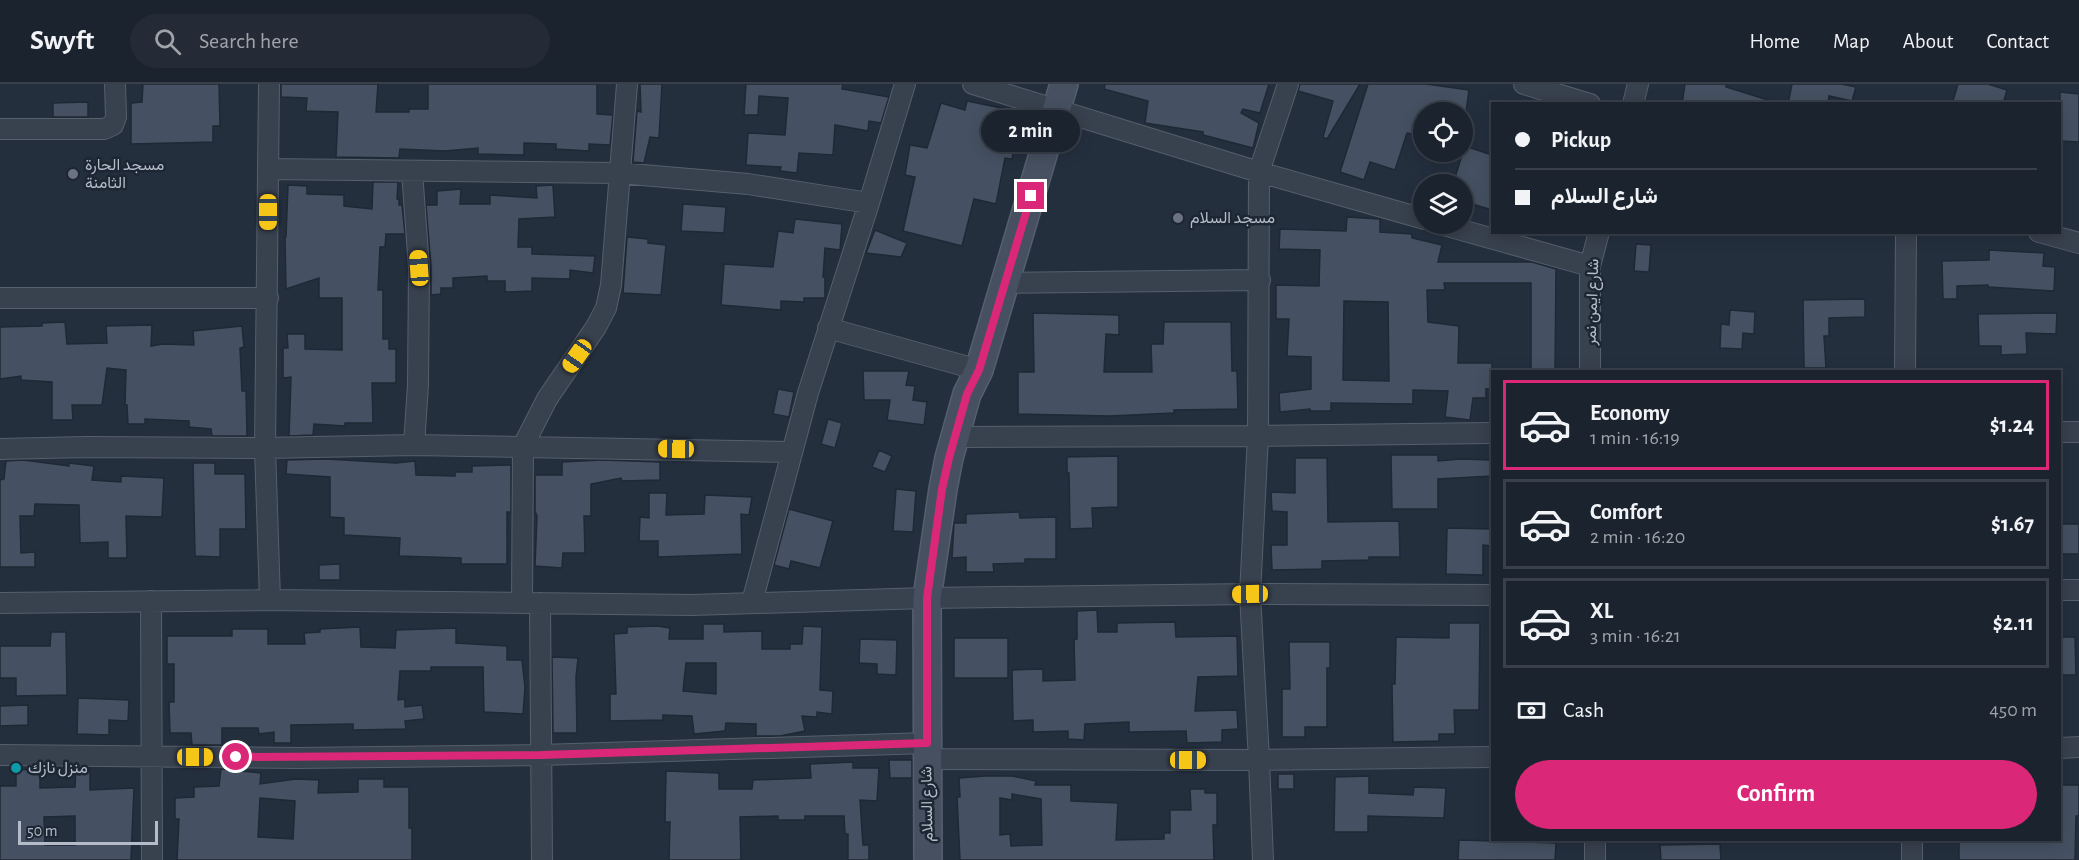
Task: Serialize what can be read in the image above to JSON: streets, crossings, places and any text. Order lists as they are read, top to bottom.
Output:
{
  "streets": {
    "street": ["شارع ايمن نمر", "شارع السلام"]
  },
  "places": ["مسجد الحارة الثامنة", "مسجد السلام", "منزل نازك"],
  "scale_bar": "50 m",
  "page": {
    "header": "Swyft",
    "search": "Search here",
    "nav": [
      "Home",
      "Map",
      "About",
      "Contact"
    ],
    "banner": ["Pickup", "شارع السلام"],
    "bubble": "2 min",
    "list": [
      {
        "name": "Economy",
        "note": "1 min · 16:19",
        "value": "$1.24"
      },
      {
        "name": "Comfort",
        "note": "2 min · 16:20",
        "value": "$1.67"
      },
      {
        "name": "XL",
        "note": "3 min · 16:21",
        "value": "$2.11"
      }
    ],
    "pay": ["Cash", "450 m"],
    "buttons": "Confirm",
    "scale": "50 m"
  }
}
